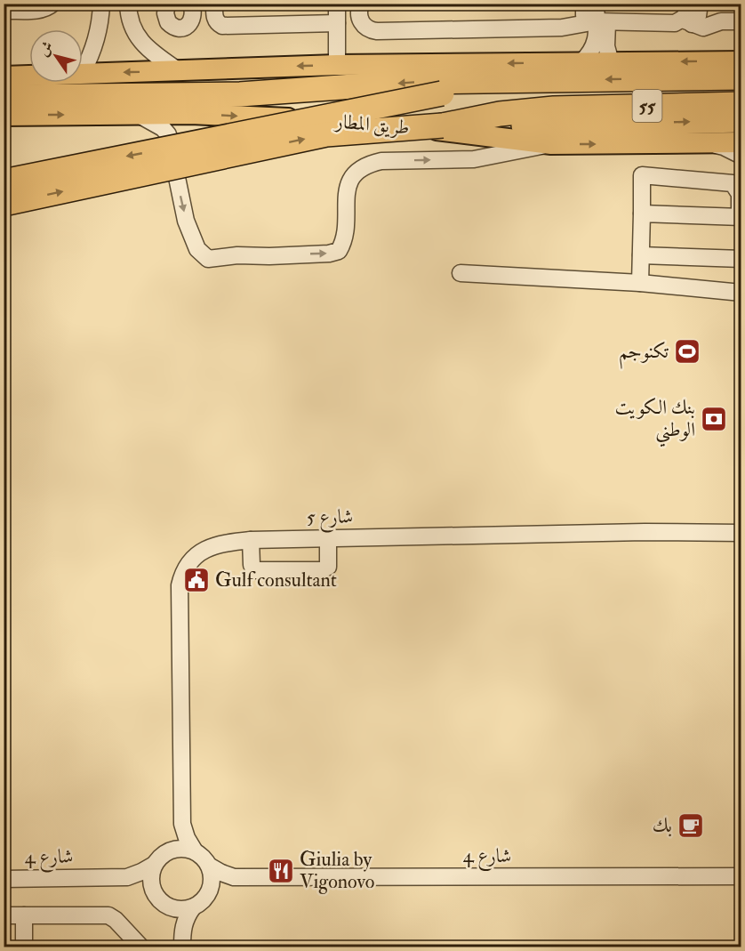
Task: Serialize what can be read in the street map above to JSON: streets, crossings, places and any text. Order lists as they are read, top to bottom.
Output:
{
  "streets": {
    "highway": ["55"],
    "main road": ["طريق المطار"],
    "street": ["شارع 5", "شارع 4"]
  },
  "crossings": [
    ["شارع 5", "شارع 4"]
  ],
  "places": {
    "sports": ["تكنوجم"],
    "bank": ["بنك الكويت الوطني"],
    "public building": ["Gulf consultant"],
    "cafe": ["بك"],
    "restaurant": ["Giulia by Vigonovo"]
  },
  "north": "top left"
}
